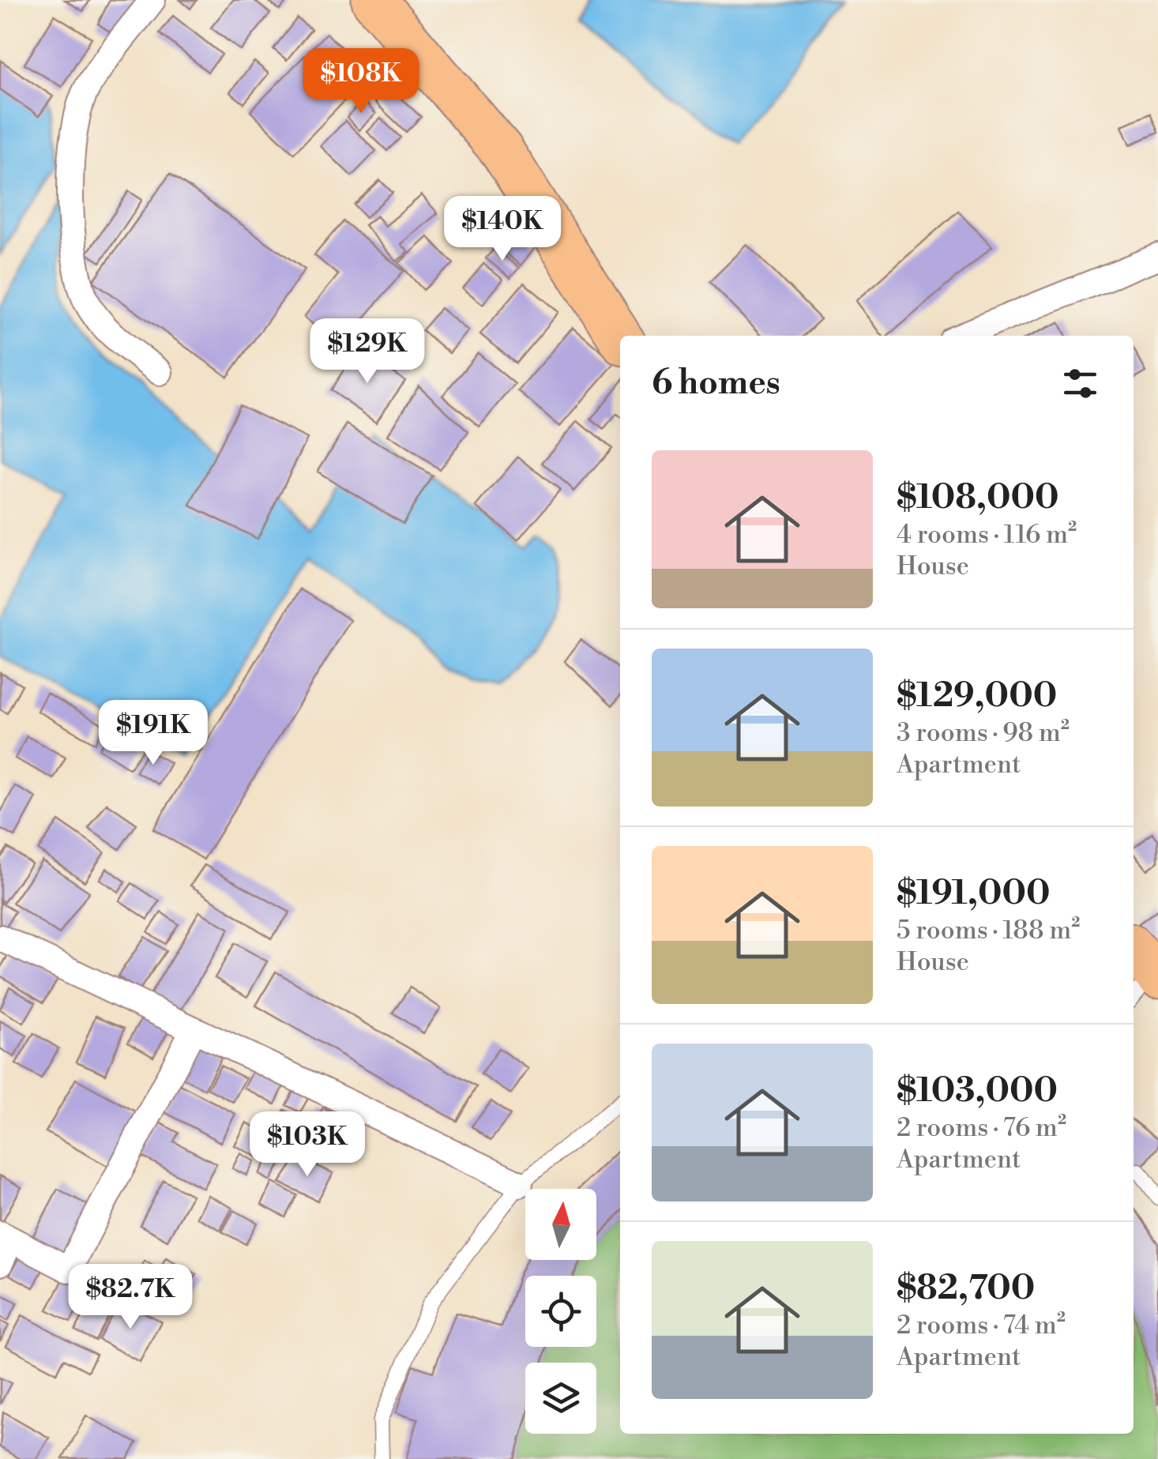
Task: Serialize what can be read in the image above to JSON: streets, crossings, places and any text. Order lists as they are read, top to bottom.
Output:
{
  "north": "top",
  "page": {
    "price": [
      "$108K",
      "$140K",
      "$129K",
      "$191K",
      "$103K",
      "$82.7K"
    ],
    "heading": "6 homes",
    "list": [
      {
        "name": "$108,000",
        "note": "4 rooms · 116 m² · House"
      },
      {
        "name": "$129,000",
        "note": "3 rooms · 98 m² · Apartment"
      },
      {
        "name": "$191,000",
        "note": "5 rooms · 188 m² · House"
      },
      {
        "name": "$103,000",
        "note": "2 rooms · 76 m² · Apartment"
      },
      {
        "name": "$82,700",
        "note": "2 rooms · 74 m² · Apartment"
      }
    ]
  }
}
